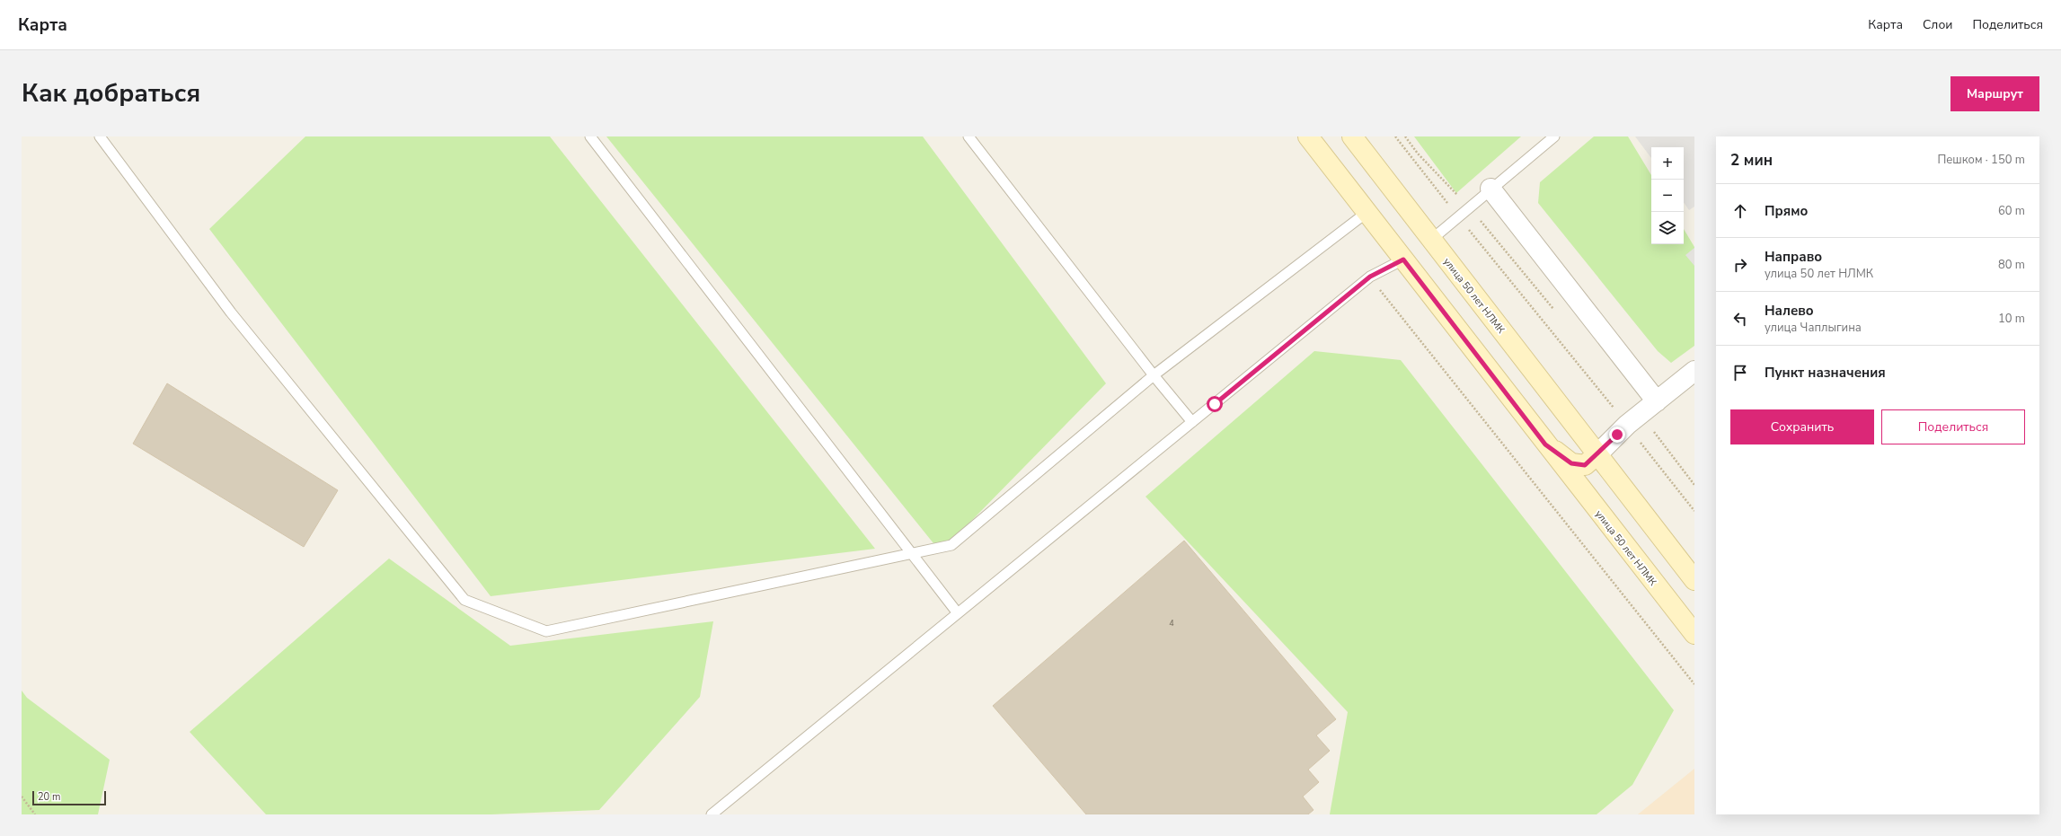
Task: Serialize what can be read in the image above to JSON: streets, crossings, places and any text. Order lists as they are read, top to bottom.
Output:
{
  "streets": {
    "main road": ["улица 50 лет НЛМК"]
  },
  "house_numbers": ["4"],
  "scale_bar": "20 m",
  "page": {
    "header": "Карта",
    "nav": ["Карта", "Слои", "Поделиться"],
    "title": "Как добраться",
    "buttons": [
      "Маршрут",
      ["Сохранить", "Поделиться"]
    ],
    "heading": ["2 мин", "Пешком · 150 m"],
    "map_buttons": ["+", "−"],
    "list": [
      ["Прямо", "60 m"],
      ["Направо", "улица 50 лет НЛМК", "80 m"],
      ["Налево", "улица Чаплыгина", "10 m"],
      "Пункт назначения"
    ],
    "scale": "20 m"
  }
}
